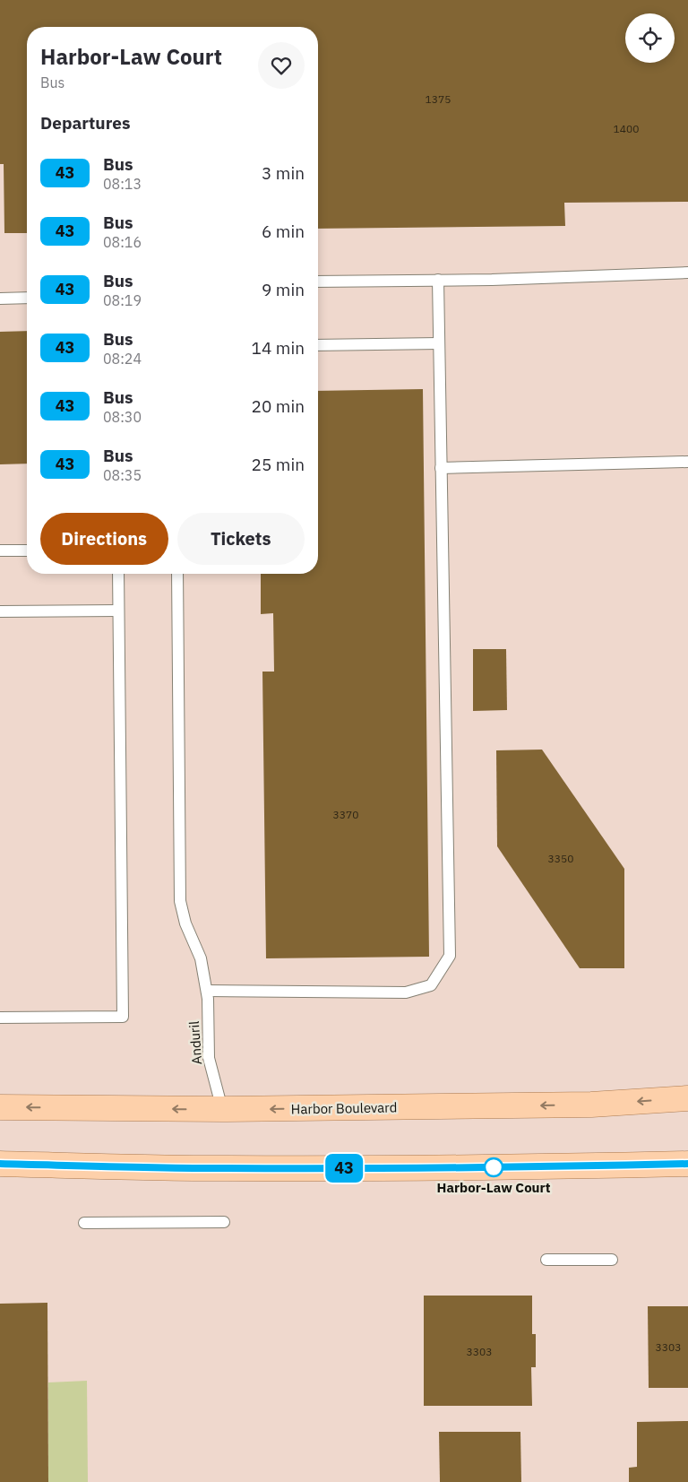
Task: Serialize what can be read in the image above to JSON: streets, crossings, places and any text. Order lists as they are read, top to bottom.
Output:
{
  "streets": {
    "main road": ["Harbor Boulevard"],
    "lane": ["Anduril"]
  },
  "crossings": [
    ["Anduril", "Harbor Boulevard"]
  ],
  "places": ["Harbor-Law Court"],
  "lines": ["bus line 43"],
  "house_numbers": [
    "1375",
    "1400",
    "3370",
    "3350",
    "3303",
    "3303"
  ],
  "page": {
    "on_map": "43",
    "heading": [
      ["Harbor-Law Court", "Bus"],
      "Departures"
    ],
    "list": [
      {
        "mark": "43",
        "name": "Bus",
        "note": "08:13",
        "value": "3 min"
      },
      {
        "mark": "43",
        "name": "Bus",
        "note": "08:16",
        "value": "6 min"
      },
      {
        "mark": "43",
        "name": "Bus",
        "note": "08:19",
        "value": "9 min"
      },
      {
        "mark": "43",
        "name": "Bus",
        "note": "08:24",
        "value": "14 min"
      },
      {
        "mark": "43",
        "name": "Bus",
        "note": "08:30",
        "value": "20 min"
      },
      {
        "mark": "43",
        "name": "Bus",
        "note": "08:35",
        "value": "25 min"
      }
    ],
    "buttons": ["Directions", "Tickets"]
  }
}
